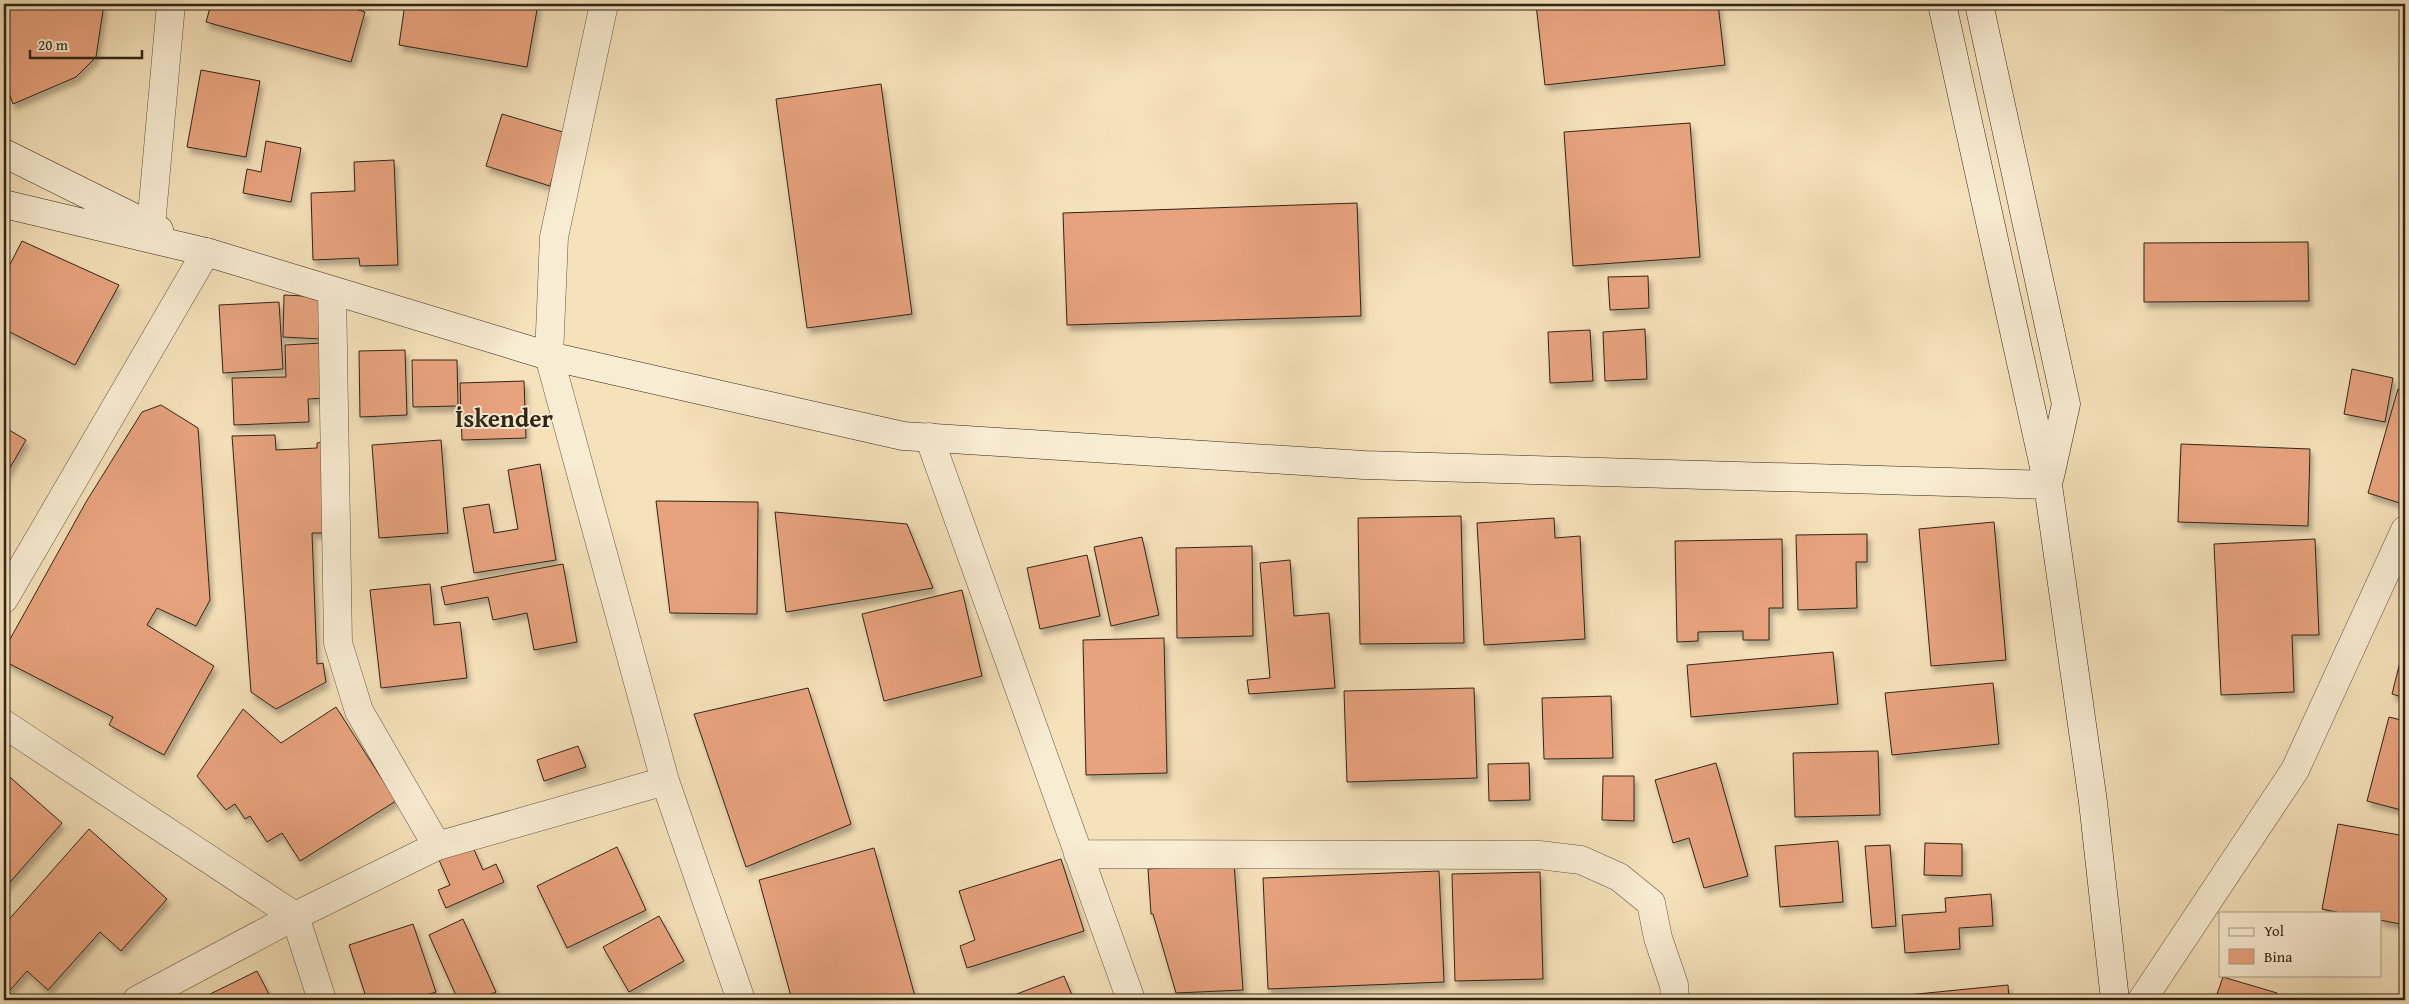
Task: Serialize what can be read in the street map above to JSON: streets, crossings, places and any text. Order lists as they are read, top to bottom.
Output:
{
  "districts": ["İskender"],
  "legend": ["Yol", "Bina"],
  "scale_bar": "20 m"
}
